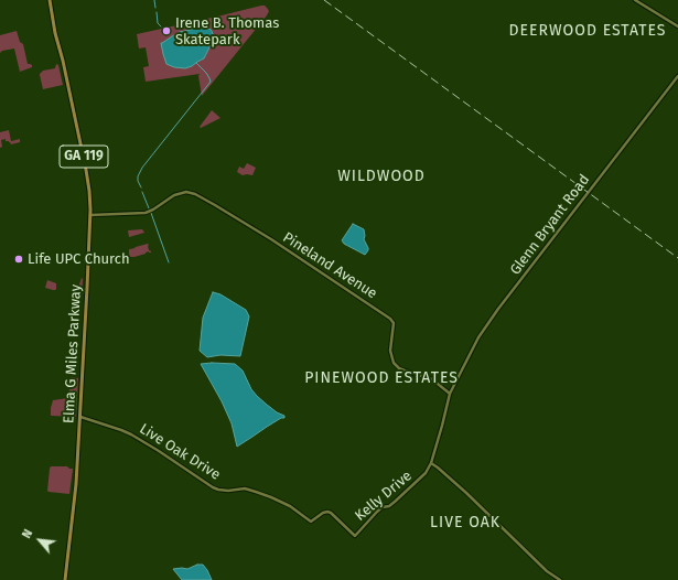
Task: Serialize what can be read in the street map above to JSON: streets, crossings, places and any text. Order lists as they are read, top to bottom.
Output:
{
  "streets": {
    "main road": ["GA 119", "Elma G Miles Parkway"],
    "street": [
      "Glenn Bryant Road",
      "Pineland Avenue",
      "Live Oak Drive",
      "Kelly Drive"
    ]
  },
  "crossings": [
    ["Glenn Bryant Road", "Pineland Avenue"],
    ["Pineland Avenue", "Elma G Miles Parkway"],
    ["Elma G Miles Parkway", "Live Oak Drive"],
    ["Live Oak Drive", "Kelly Drive"]
  ],
  "districts": [
    "DEERWOOD ESTATES",
    "WILDWOOD",
    "PINEWOOD ESTATES",
    "LIVE OAK"
  ],
  "places": ["Irene B. Thomas Skatepark", "Life UPC Church"],
  "north": "top left"
}
